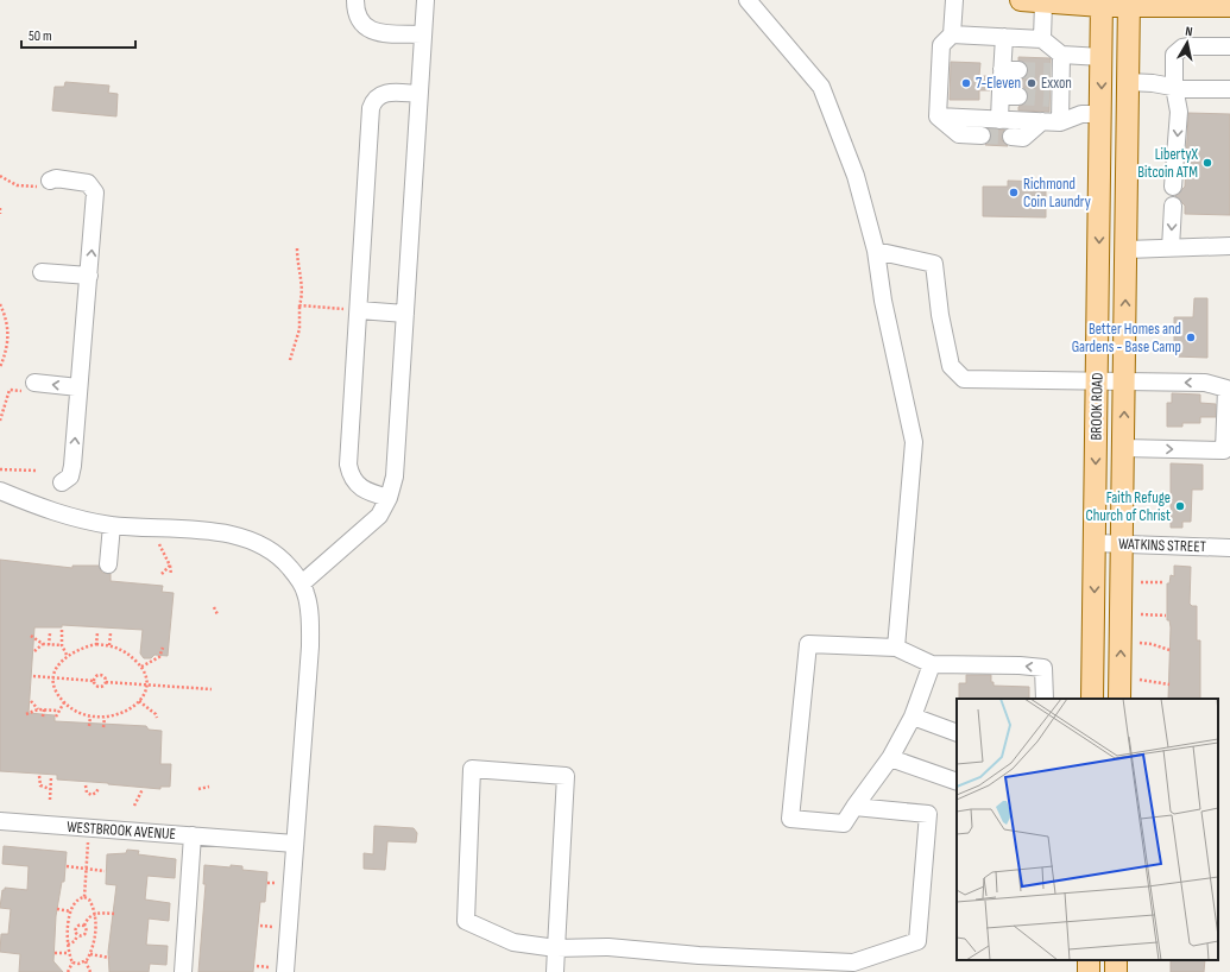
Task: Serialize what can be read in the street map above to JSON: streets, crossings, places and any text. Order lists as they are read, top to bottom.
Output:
{
  "streets": {
    "main road": ["BROOK ROAD"],
    "street": ["WATKINS STREET", "WESTBROOK AVENUE"]
  },
  "crossings": [
    ["BROOK ROAD", "WATKINS STREET"]
  ],
  "places": [
    "7-Eleven",
    "Exxon",
    "LibertyX Bitcoin ATM",
    "Richmond Coin Laundry",
    "Better Homes and Gardens - Base Camp",
    "Faith Refuge Church of Christ"
  ],
  "scale_bar": "50 m",
  "north": "top"
}
